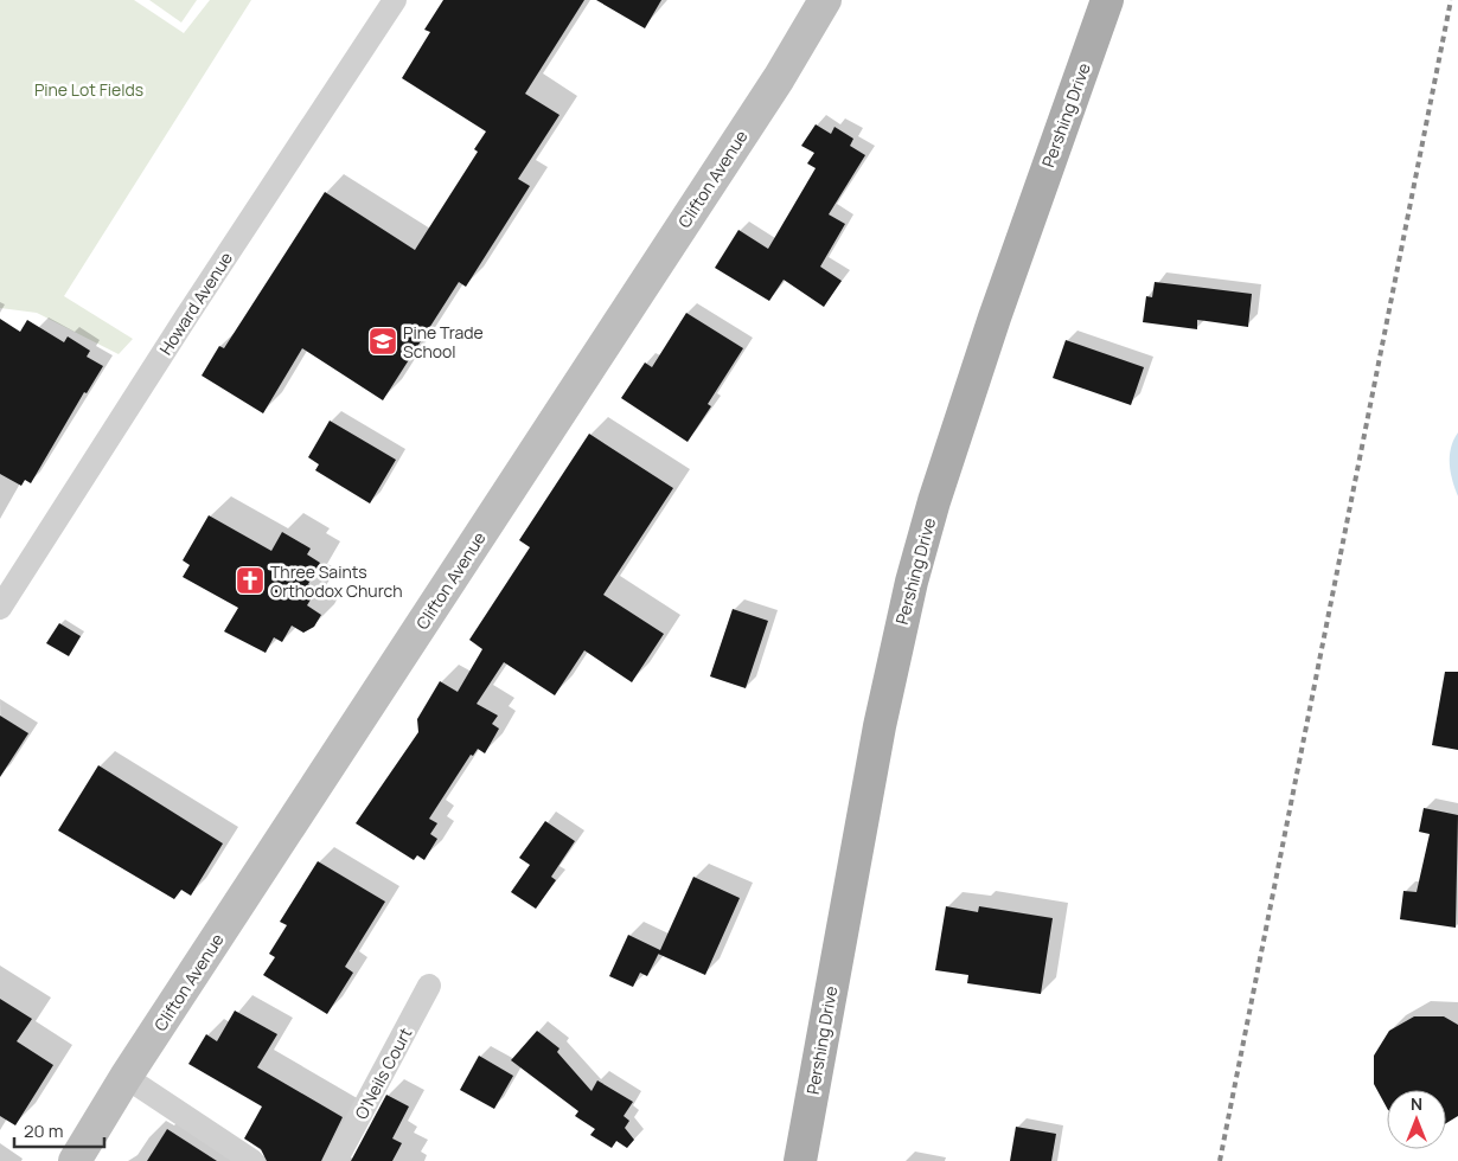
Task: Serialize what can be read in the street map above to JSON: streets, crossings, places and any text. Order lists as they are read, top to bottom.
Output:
{
  "streets": {
    "main road": ["Pershing Drive", "Clifton Avenue"],
    "street": ["Howard Avenue", "O'Neils Court"]
  },
  "parks": ["Pine Lot Fields"],
  "places": {
    "school or university": ["Pine Trade School"],
    "church": ["Three Saints Orthodox Church"]
  },
  "scale_bar": "20 m",
  "north": "top"
}
